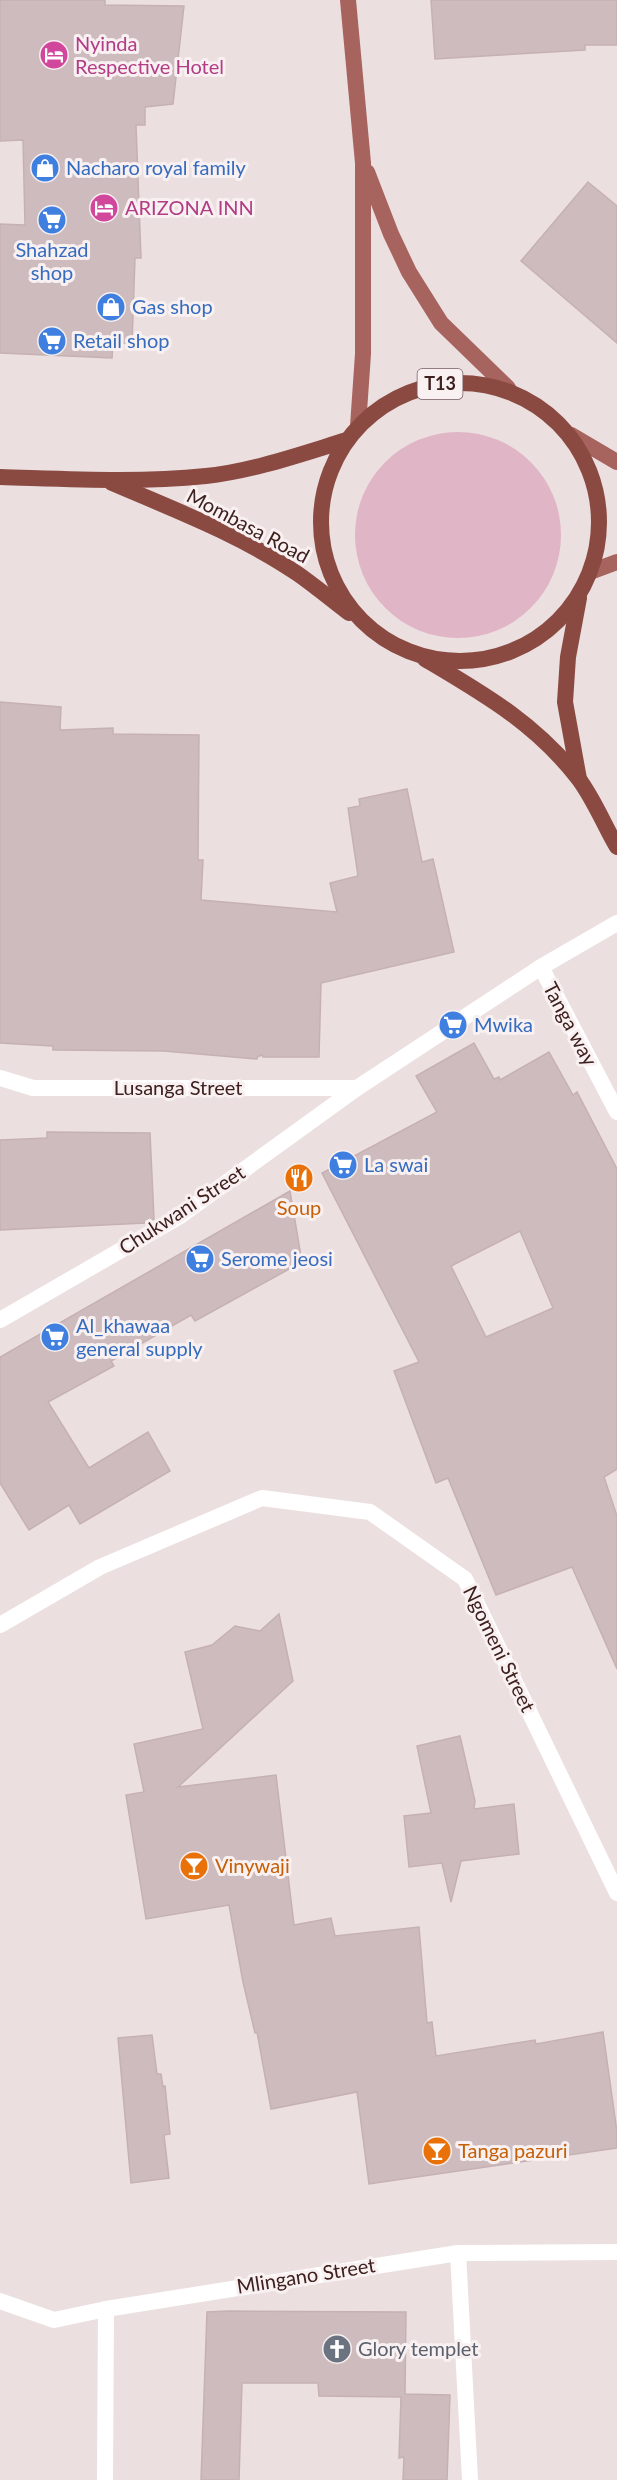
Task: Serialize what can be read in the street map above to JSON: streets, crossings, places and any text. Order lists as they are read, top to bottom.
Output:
{
  "streets": {
    "highway": ["T13", "Mombasa Road"],
    "street": [
      "Tanga way",
      "Lusanga Street",
      "Chukwani Street",
      "Ngomeni Street",
      "Mlingano Street"
    ]
  },
  "crossings": [
    ["T13", "Mombasa Road"],
    ["Tanga way", "Chukwani Street"],
    ["Lusanga Street", "Chukwani Street"]
  ],
  "places": {
    "hotel": ["Nyinda Respective Hotel", "ARIZONA INN"],
    "shop": ["Nacharo royal family", "Gas shop"],
    "supermarket": [
      "Shahzad shop",
      "Retail shop",
      "Mwika",
      "La swai",
      "Serome jeosi",
      "Al_khawaa general supply"
    ],
    "restaurant": ["Soup"],
    "bar": ["Vinywaji", "Tanga pazuri"],
    "church": ["Glory templet"]
  }
}
